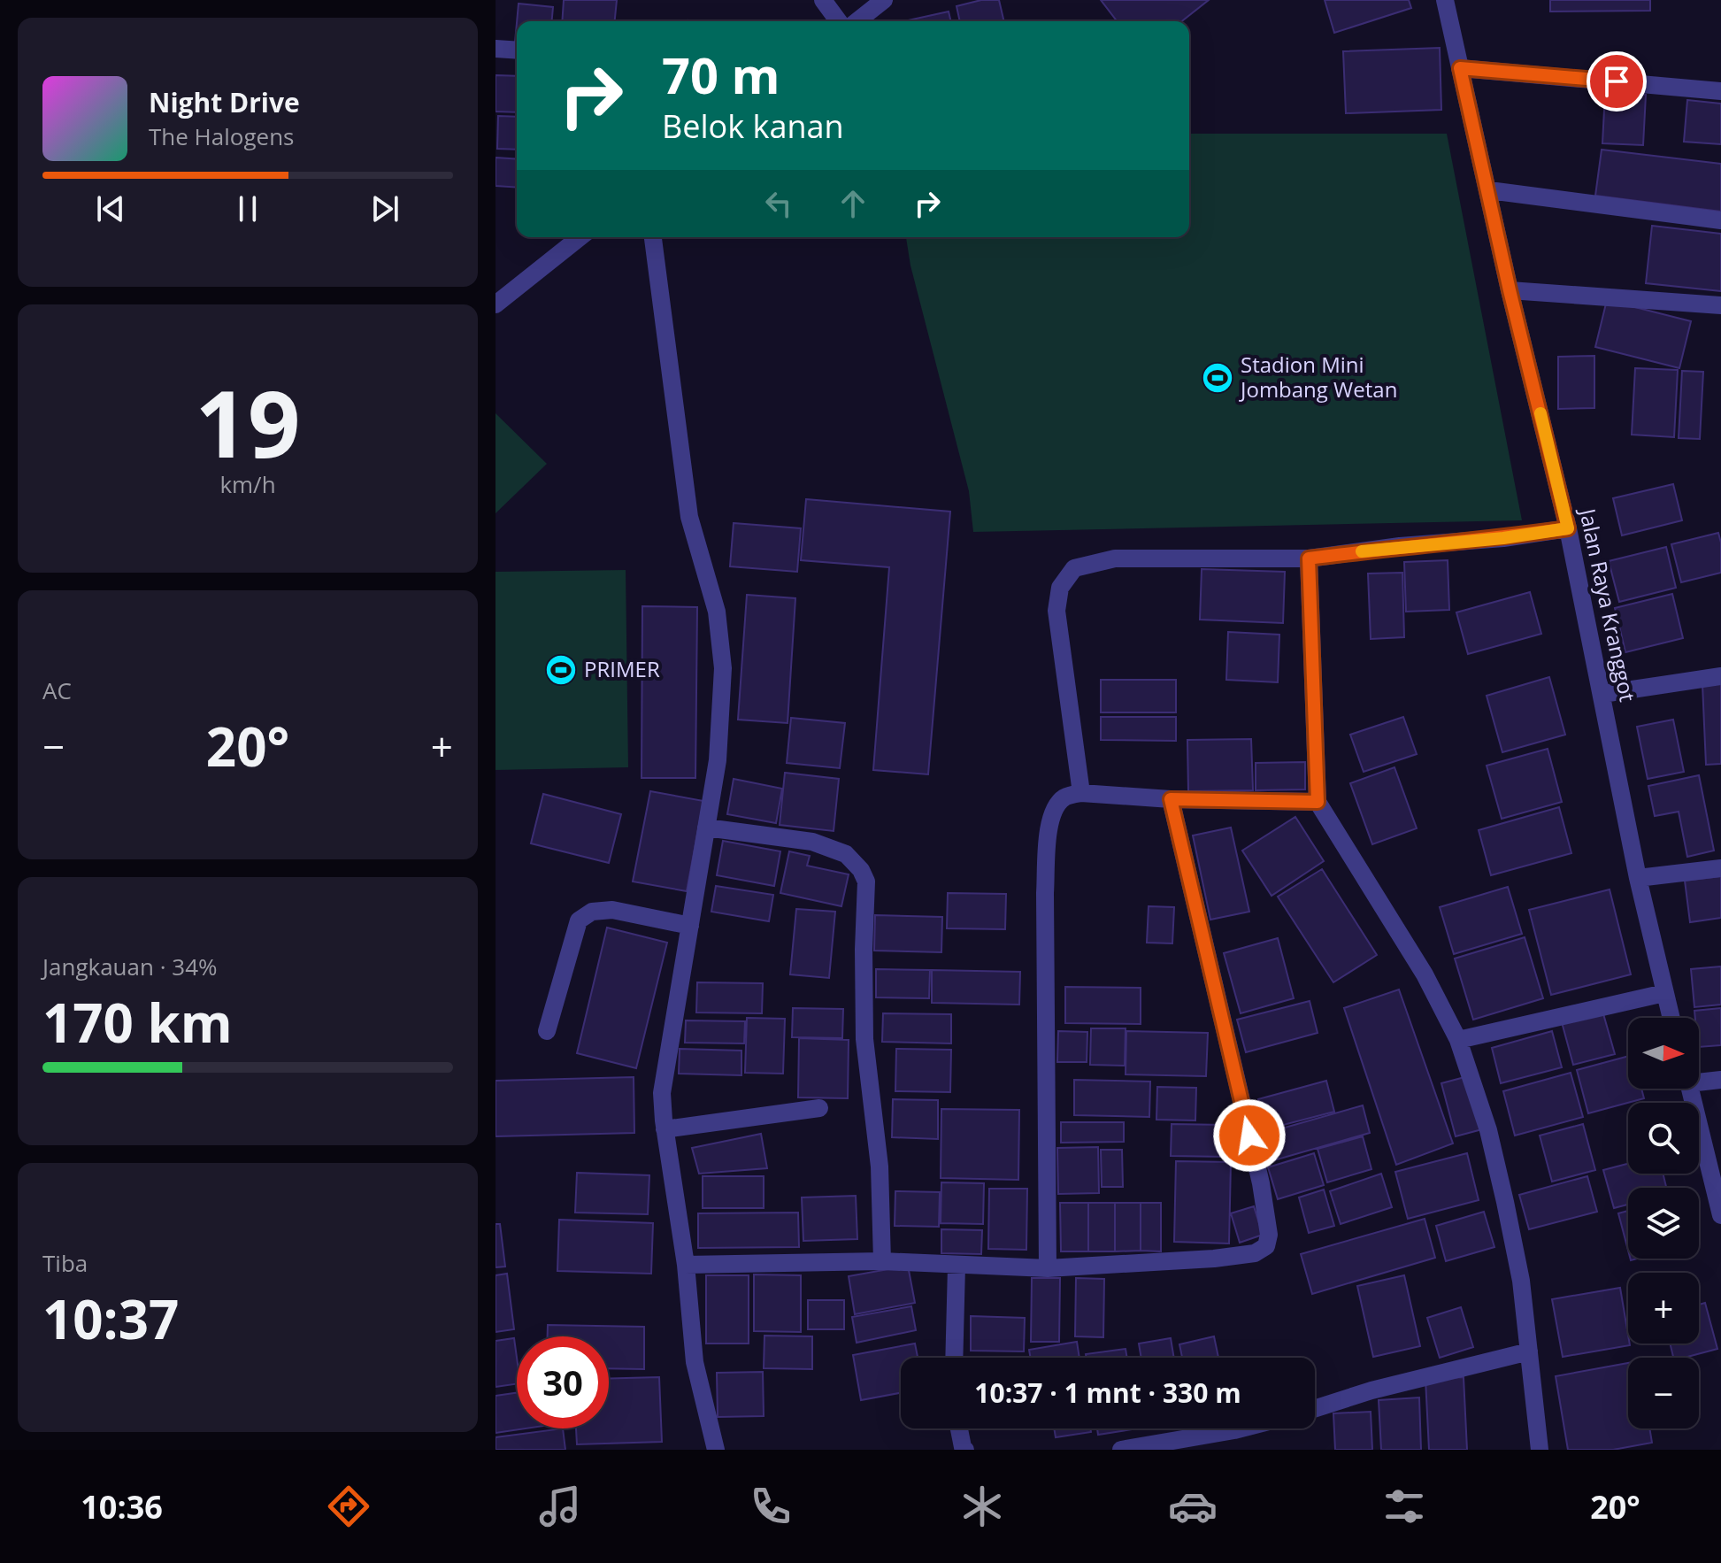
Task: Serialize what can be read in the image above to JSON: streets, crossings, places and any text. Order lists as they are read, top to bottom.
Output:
{
  "streets": {
    "street": ["Jalan Raya Kranggot"]
  },
  "places": {
    "sports": ["Stadion Mini Jombang Wetan", "PRIMER"]
  },
  "north": "right",
  "page": {
    "turn": ["70 m", "Belok kanan"],
    "song": ["Night Drive", "The Halogens"],
    "tile": [
      ["19", "km/h"],
      "AC",
      ["Jangkauan · 34%", "170 km"],
      ["Tiba", "10:37"]
    ],
    "heat": ["−", "20°", "+"],
    "map_buttons": ["+", "−"],
    "limit": "30",
    "trip": "10:37 · 1 mnt · 330 m",
    "tabs": ["10:36", "20°"]
  }
}
